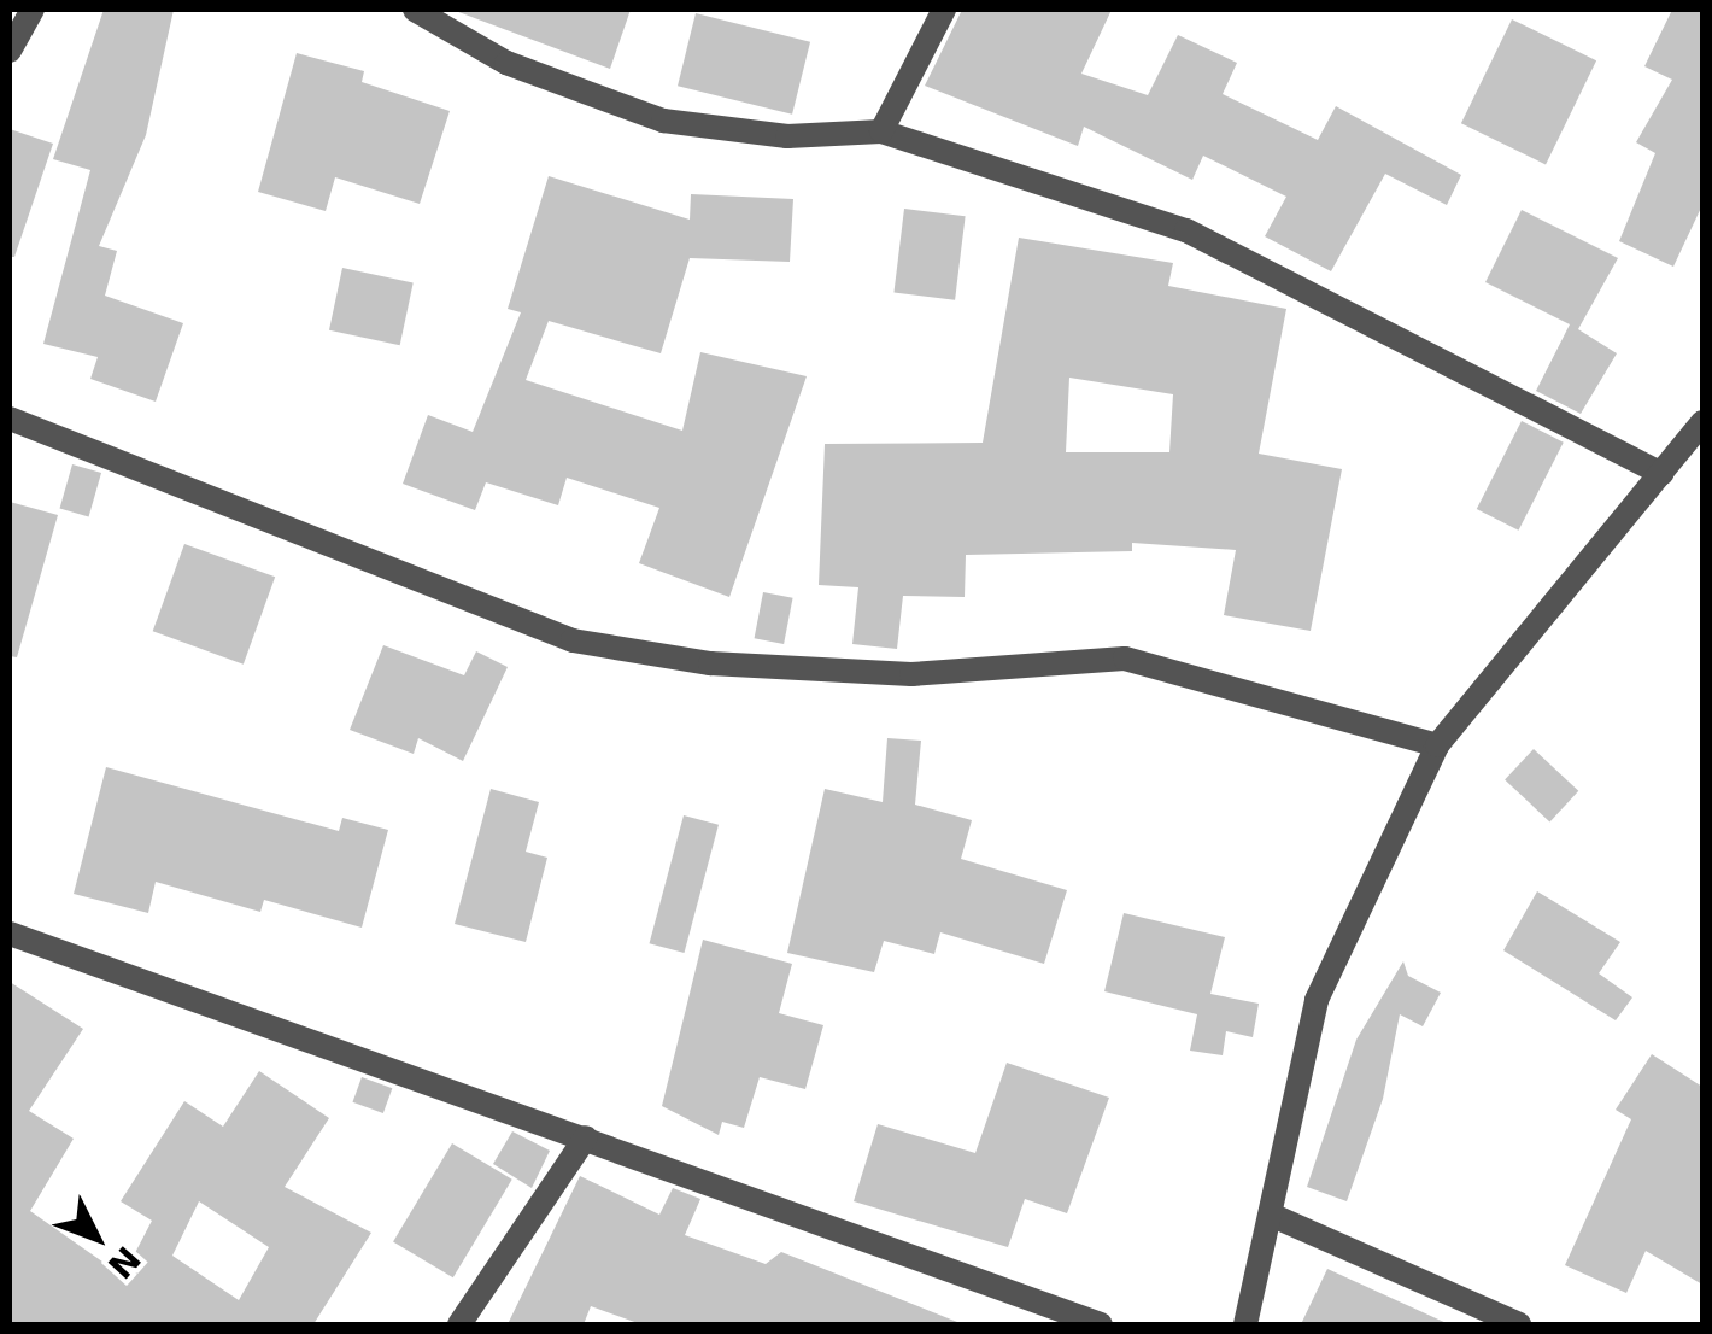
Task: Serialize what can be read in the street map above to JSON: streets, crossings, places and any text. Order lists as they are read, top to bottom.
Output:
{
  "north": "bottom right"
}
